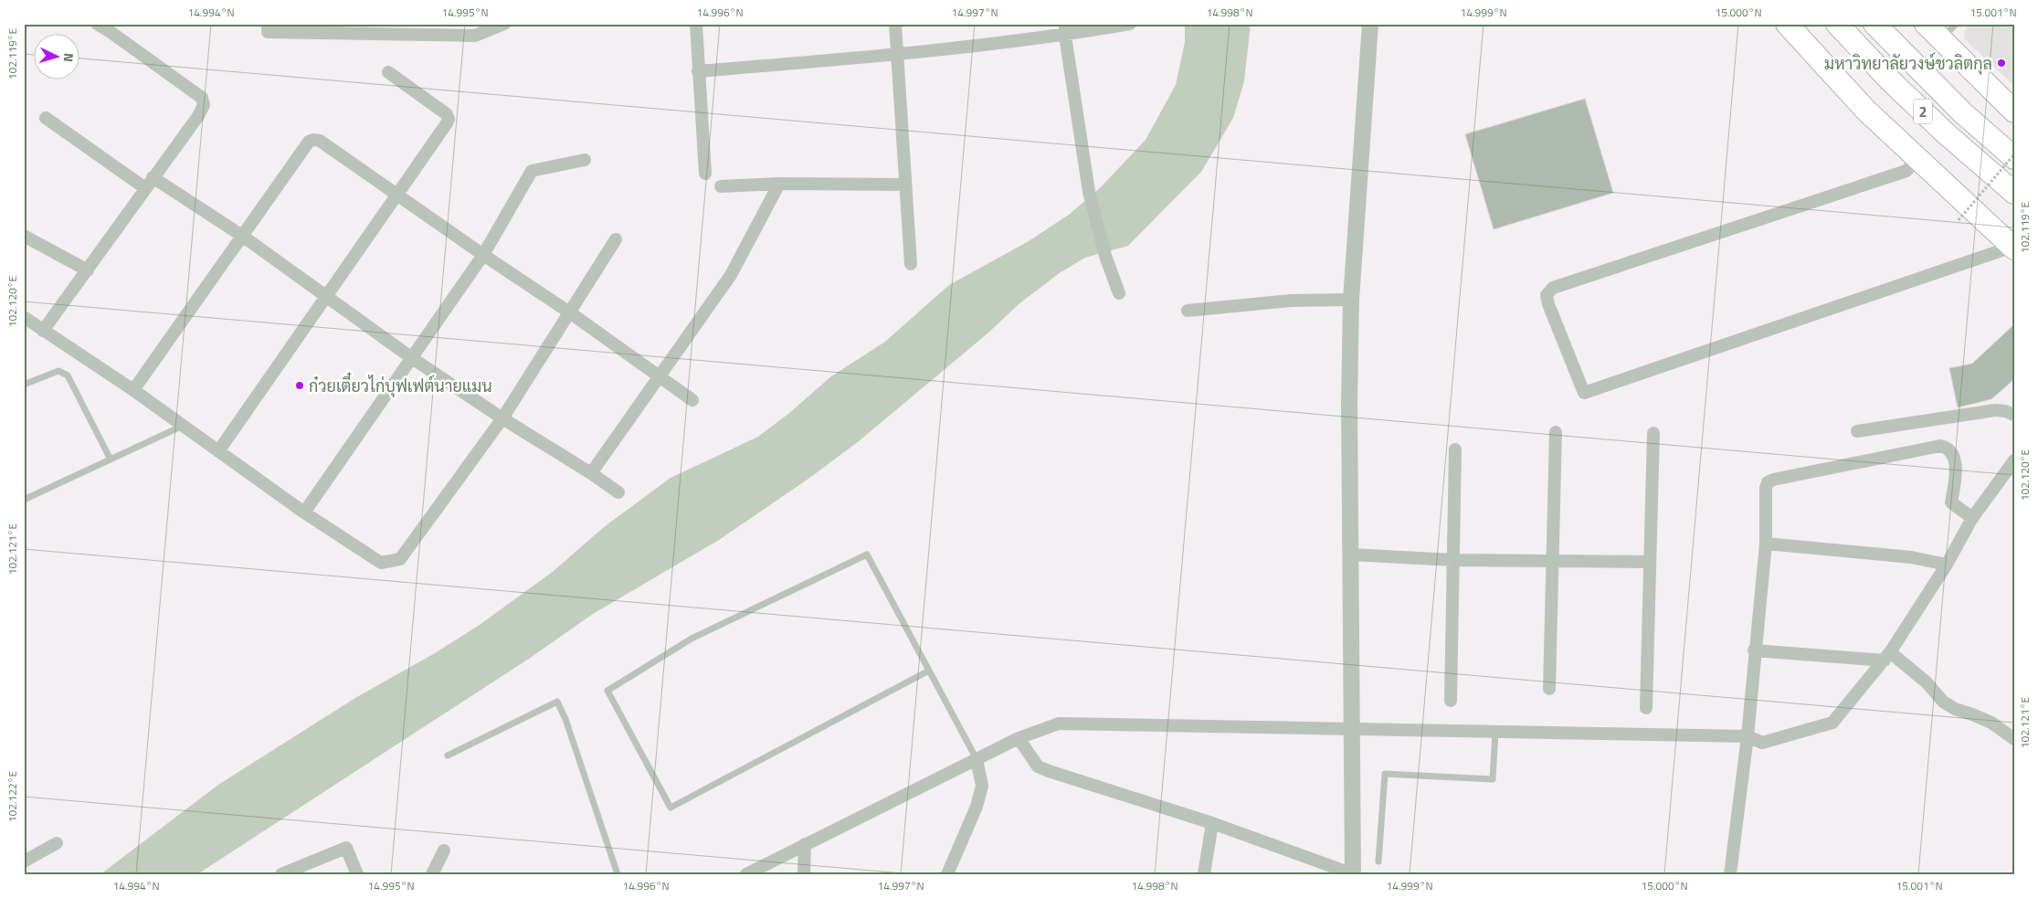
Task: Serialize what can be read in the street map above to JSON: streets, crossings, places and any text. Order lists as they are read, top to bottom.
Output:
{
  "streets": {
    "highway": ["2"]
  },
  "places": ["มหาวิทยาลัยวงษ์ชวลิตกุล", "ก๋วยเตี๋ยวไก่บุฟเฟต์นายแมน"],
  "north": "right",
  "coordinates": [
    "14.994°N",
    "14.995°N",
    "14.996°N",
    "14.997°N",
    "14.998°N",
    "14.999°N",
    "15.000°N",
    "15.001°N",
    "102.119°E",
    "102.120°E",
    "102.121°E",
    "102.122°E"
  ]
}
